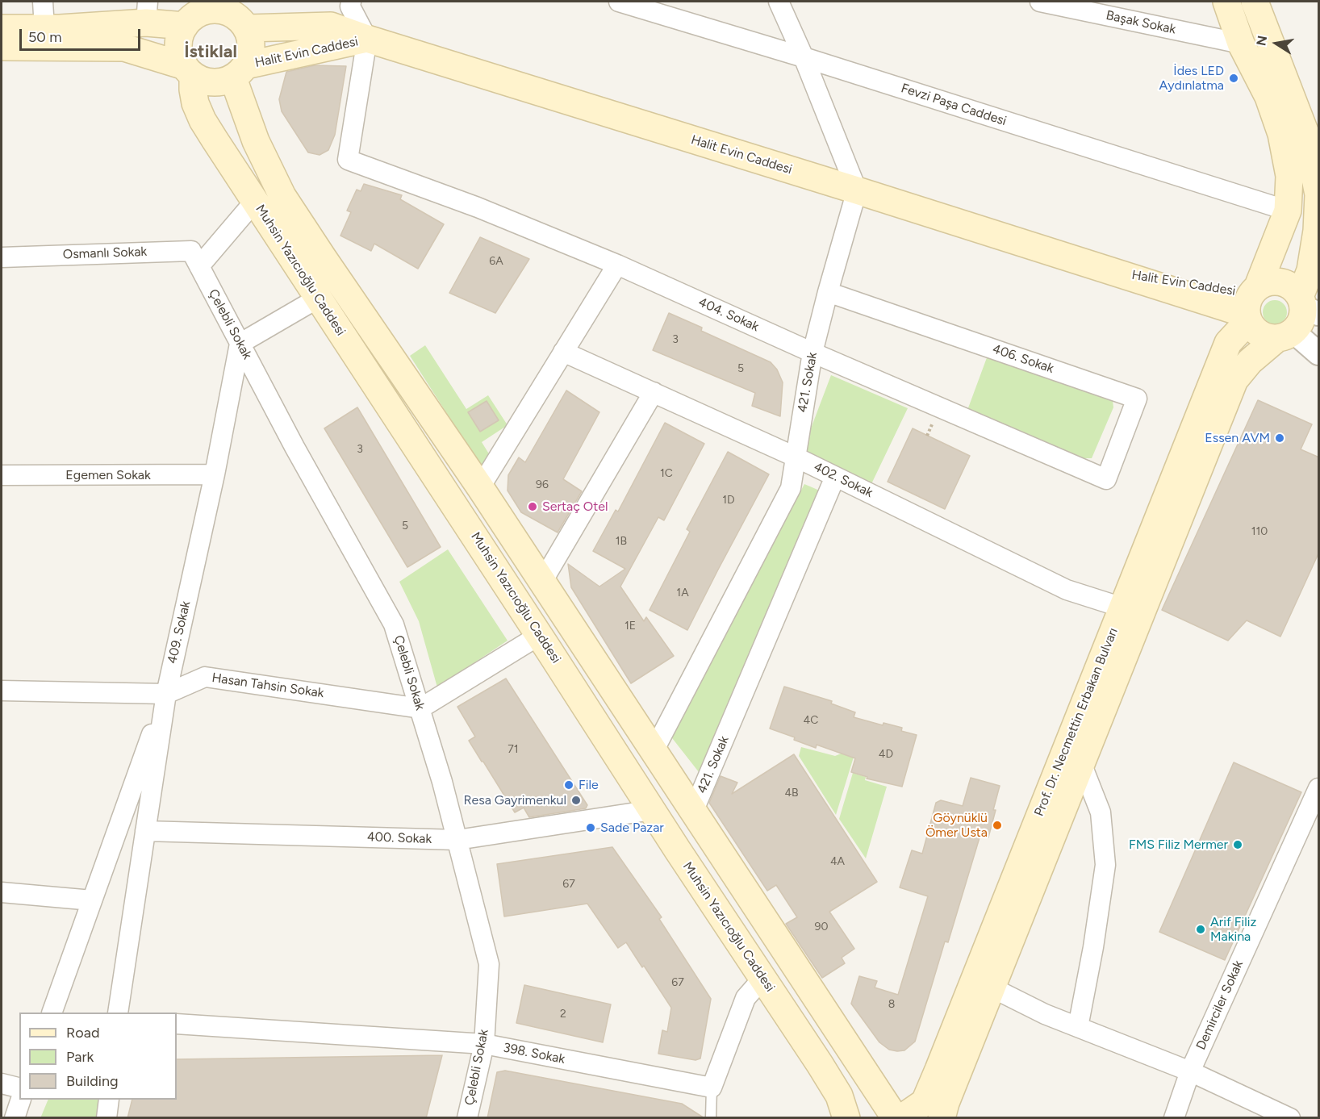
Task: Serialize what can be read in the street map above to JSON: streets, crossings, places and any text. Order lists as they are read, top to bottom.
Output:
{
  "streets": {
    "main road": ["Halit Evin Caddesi", "Muhsin Yazıcıoğlu Caddesi", "Prof. Dr. Necmettin Erbakan Bulvarı"],
    "street": [
      "Başak Sokak",
      "Fevzi Paşa Caddesi",
      "Osmanlı Sokak",
      "404. Sokak",
      "Çelebli Sokak",
      "406. Sokak",
      "421. Sokak",
      "Egemen Sokak",
      "402. Sokak",
      "409. Sokak",
      "Hasan Tahsin Sokak",
      "400. Sokak",
      "Demirciler Sokak",
      "398. Sokak"
    ]
  },
  "crossings": [
    ["Başak Sokak", "Prof. Dr. Necmettin Erbakan Bulvarı"],
    ["Halit Evin Caddesi", "Muhsin Yazıcıoğlu Caddesi"],
    ["Halit Evin Caddesi", "404. Sokak"],
    ["Halit Evin Caddesi", "421. Sokak"],
    ["Halit Evin Caddesi", "Prof. Dr. Necmettin Erbakan Bulvarı"],
    ["Fevzi Paşa Caddesi", "Prof. Dr. Necmettin Erbakan Bulvarı"],
    ["Osmanlı Sokak", "Çelebli Sokak"],
    ["Muhsin Yazıcıoğlu Caddesi", "421. Sokak"],
    ["Muhsin Yazıcıoğlu Caddesi", "400. Sokak"],
    ["404. Sokak", "406. Sokak"],
    ["404. Sokak", "421. Sokak"],
    ["Çelebli Sokak", "409. Sokak"],
    ["Çelebli Sokak", "Hasan Tahsin Sokak"],
    ["Çelebli Sokak", "400. Sokak"],
    ["Çelebli Sokak", "398. Sokak"],
    ["406. Sokak", "421. Sokak"],
    ["421. Sokak", "402. Sokak"],
    ["Egemen Sokak", "409. Sokak"],
    ["402. Sokak", "Prof. Dr. Necmettin Erbakan Bulvarı"],
    ["409. Sokak", "Hasan Tahsin Sokak"],
    ["409. Sokak", "400. Sokak"]
  ],
  "districts": ["İstiklal"],
  "places": [
    "İdes LED Aydınlatma",
    "Essen AVM",
    "Sertaç Otel",
    "File",
    "Resa Gayrimenkul",
    "Göynüklü Ömer Usta",
    "Sade Pazar",
    "FMS Filiz Mermer",
    "Arif Filiz Makina"
  ],
  "house_numbers": [
    "6A",
    "3",
    "5",
    "3",
    "1C",
    "96",
    "1D",
    "5",
    "110",
    "1B",
    "1A",
    "1E",
    "4C",
    "71",
    "4D",
    "4B",
    "4A",
    "67",
    "90",
    "67",
    "8",
    "2"
  ],
  "legend": ["Road", "Park", "Building"],
  "scale_bar": "50 m",
  "north": "left"
}
